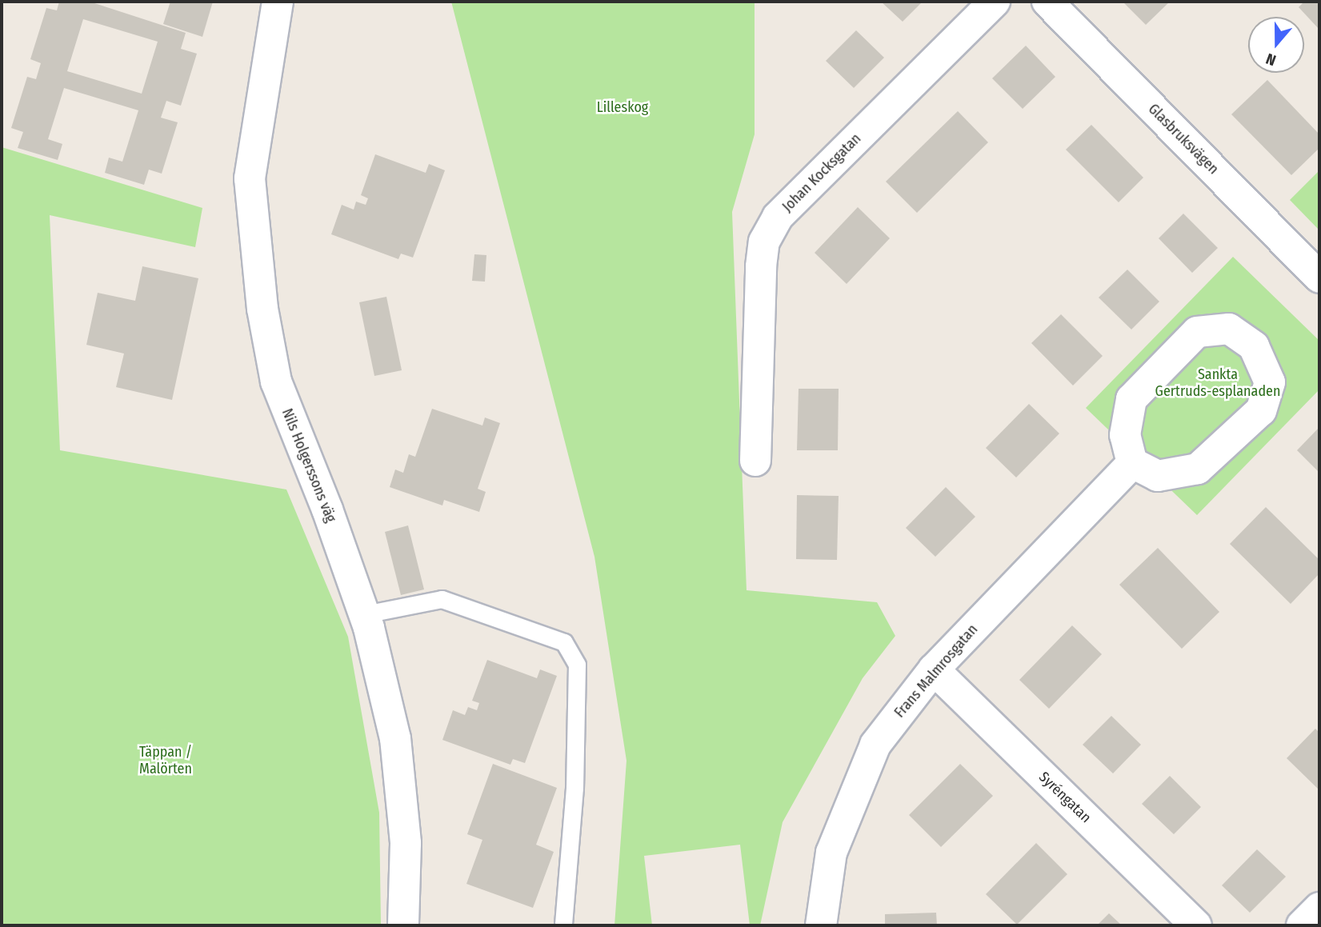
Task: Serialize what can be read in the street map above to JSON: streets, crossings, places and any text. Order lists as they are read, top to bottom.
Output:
{
  "streets": {
    "street": [
      "Glasbruksvägen",
      "Johan Kocksgatan",
      "Nils Holgerssons väg",
      "Frans Malmrosgatan",
      "Syréngatan"
    ]
  },
  "crossings": [
    ["Frans Malmrosgatan", "Syréngatan"]
  ],
  "parks": ["Lilleskog", "Sankta Gertruds-esplanaden", "Täppan / Malörten"],
  "north": "bottom"
}
